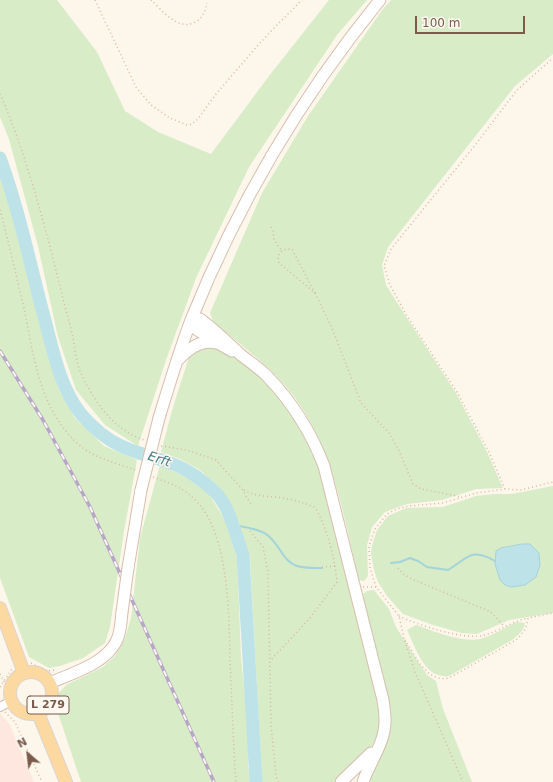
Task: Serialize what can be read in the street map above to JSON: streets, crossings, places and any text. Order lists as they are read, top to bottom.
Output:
{
  "streets": {
    "main road": ["L 279"]
  },
  "water": ["Erft"],
  "scale_bar": "100 m",
  "north": "top left"
}
